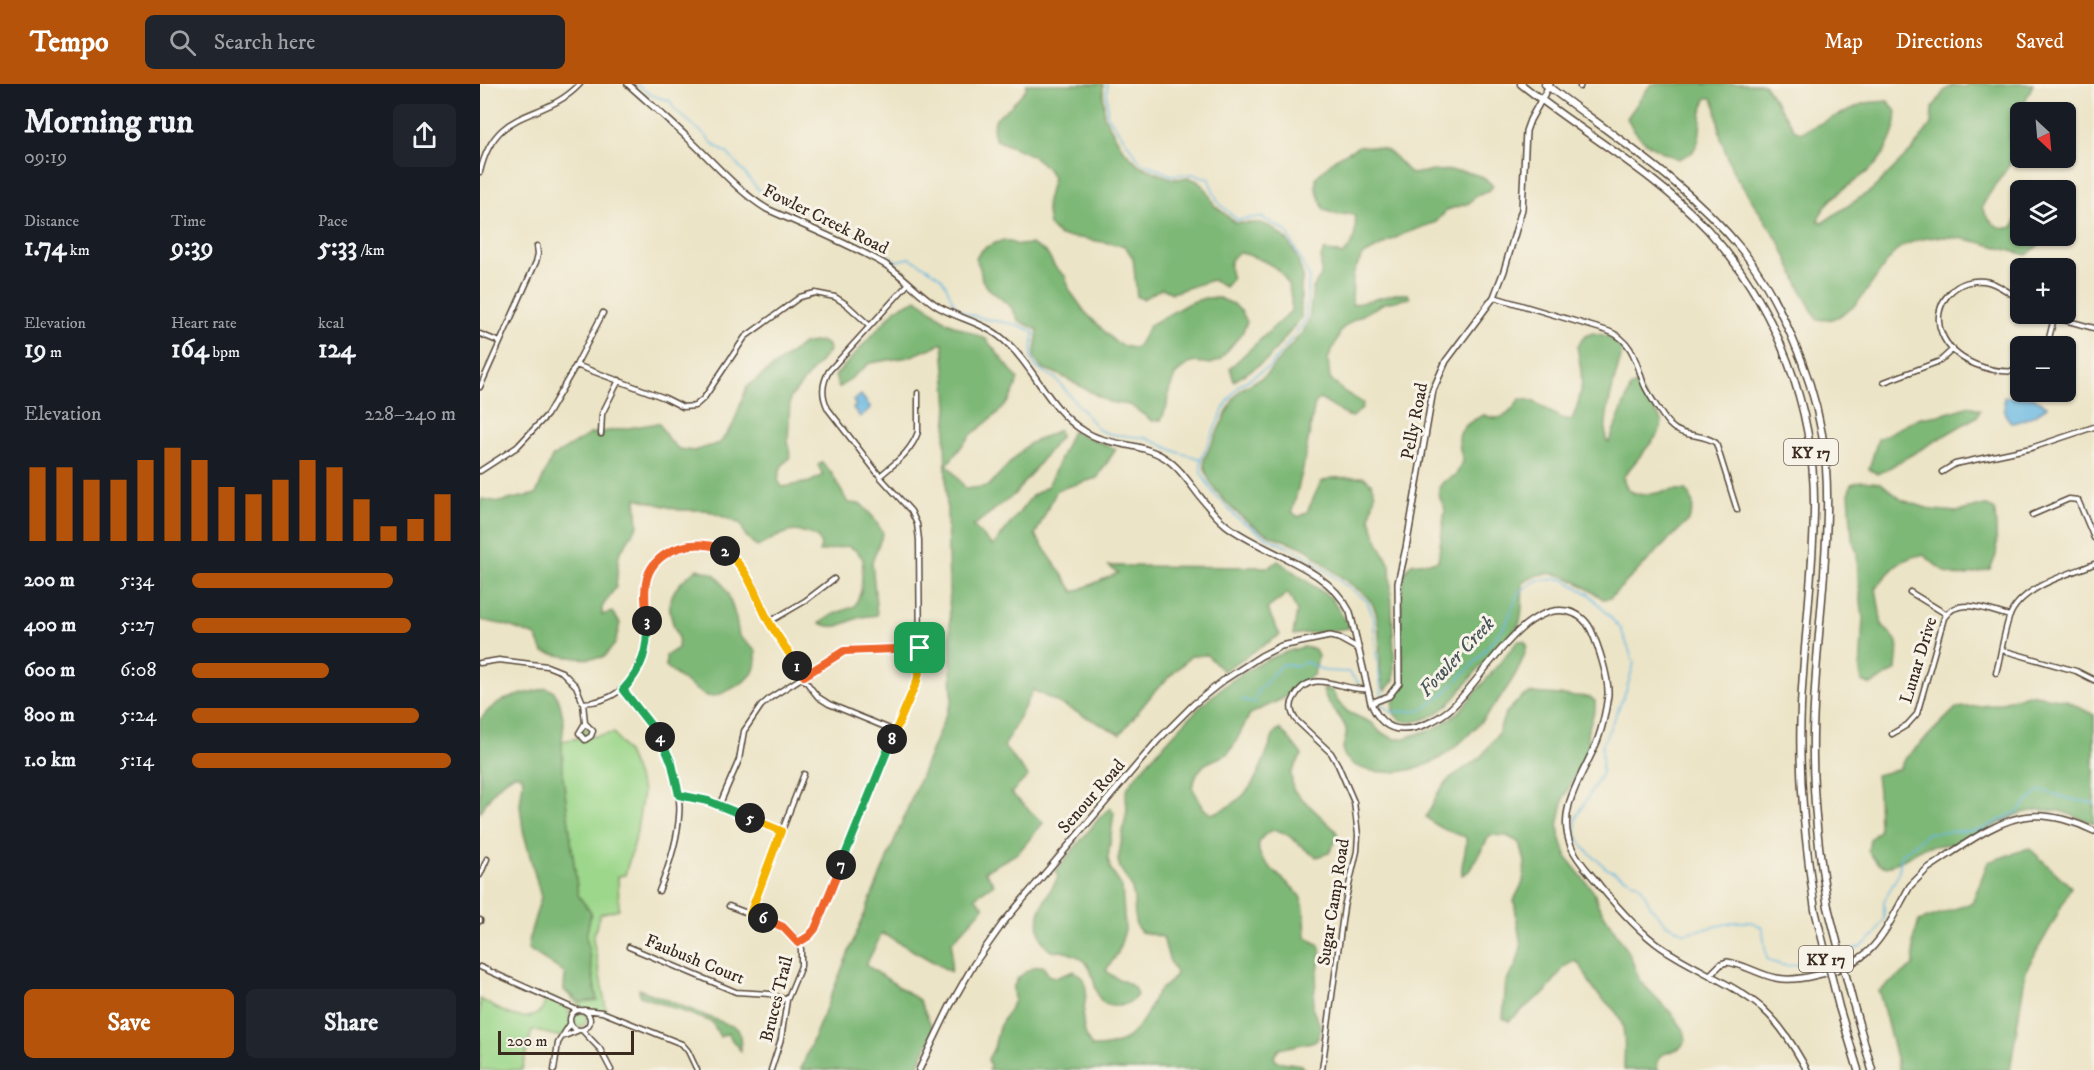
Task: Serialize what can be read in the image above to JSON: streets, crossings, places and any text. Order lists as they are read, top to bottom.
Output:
{
  "streets": {
    "main road": [
      "Fowler Creek Road",
      "Pelly Road",
      "KY 17",
      "Senour Road"
    ],
    "street": [
      "Lunar Drive",
      "Sugar Camp Road",
      "Faubush Court",
      "Bruces Trail"
    ]
  },
  "crossings": [
    ["Fowler Creek Road", "Pelly Road"],
    ["Fowler Creek Road", "Senour Road"],
    ["Fowler Creek Road", "Sugar Camp Road"],
    ["Pelly Road", "KY 17"],
    ["Faubush Court", "Bruces Trail"]
  ],
  "water": ["Fowler Creek"],
  "scale_bar": "200 m",
  "north": "bottom right",
  "page": {
    "header": "Tempo",
    "search": "Search here",
    "nav": ["Map", "Directions", "Saved"],
    "heading": ["Morning run", "09:19"],
    "map_buttons": ["+", "−"],
    "stats": [
      ["Distance", "1.74 km"],
      ["Time", "9:39"],
      ["Pace", "5:33 /km"],
      ["Elevation", "19 m"],
      ["Heart rate", "164 bpm"],
      ["kcal", "124"]
    ],
    "chart": ["Elevation", "228–240 m"],
    "pins": [
      "2",
      "3",
      "1",
      "4",
      "8",
      "5",
      "7",
      "6"
    ],
    "list": [
      {
        "name": "200 m",
        "note": "5:34"
      },
      {
        "name": "400 m",
        "note": "5:27"
      },
      {
        "name": "600 m",
        "note": "6:08"
      },
      {
        "name": "800 m",
        "note": "5:24"
      },
      {
        "name": "1.0 km",
        "note": "5:14"
      }
    ],
    "buttons": ["Save", "Share"],
    "scale": "200 m"
  }
}
